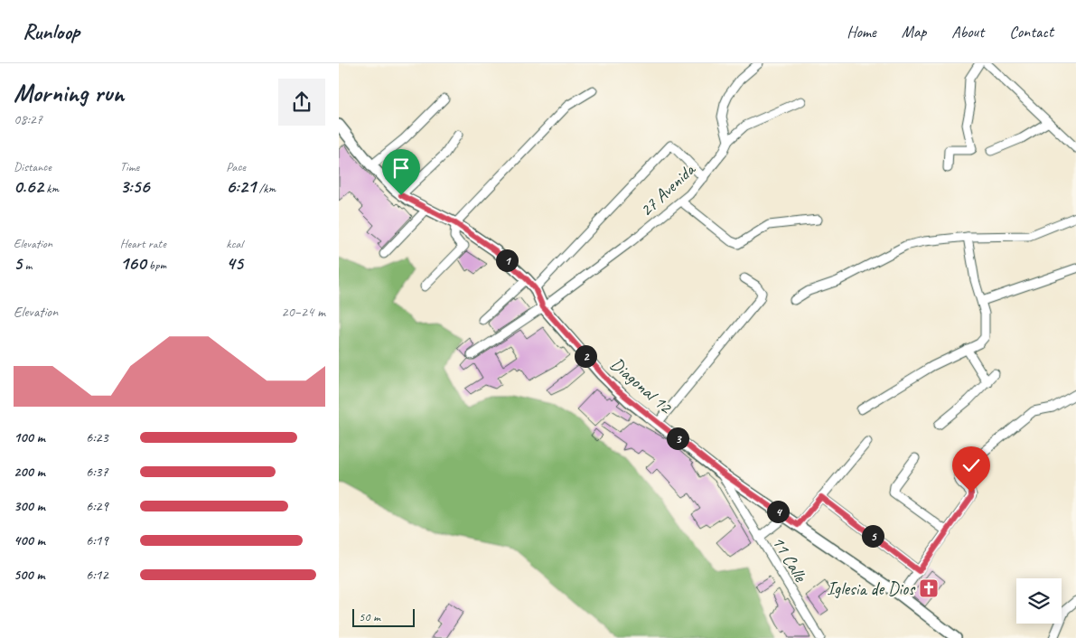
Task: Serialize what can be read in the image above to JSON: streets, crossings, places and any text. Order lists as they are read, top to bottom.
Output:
{
  "streets": {
    "main road": ["Diagonal 12"],
    "street": ["27 Avenida", "11 Calle"]
  },
  "crossings": [
    ["27 Avenida", "Diagonal 12"],
    ["Diagonal 12", "11 Calle"]
  ],
  "places": {
    "church": ["Iglesia de Dios"]
  },
  "scale_bar": "50 m",
  "page": {
    "header": "Runloop",
    "nav": [
      "Home",
      "Map",
      "About",
      "Contact"
    ],
    "heading": ["Morning run", "08:27"],
    "stats": [
      ["Distance", "0.62 km"],
      ["Time", "3:56"],
      ["Pace", "6:21 /km"],
      ["Elevation", "5 m"],
      ["Heart rate", "160 bpm"],
      ["kcal", "45"]
    ],
    "pins": [
      "1",
      "2",
      "3",
      "4",
      "5"
    ],
    "chart": ["Elevation", "20–24 m"],
    "list": [
      {
        "name": "100 m",
        "note": "6:23"
      },
      {
        "name": "200 m",
        "note": "6:37"
      },
      {
        "name": "300 m",
        "note": "6:29"
      },
      {
        "name": "400 m",
        "note": "6:19"
      },
      {
        "name": "500 m",
        "note": "6:12"
      }
    ],
    "scale": "50 m"
  }
}
